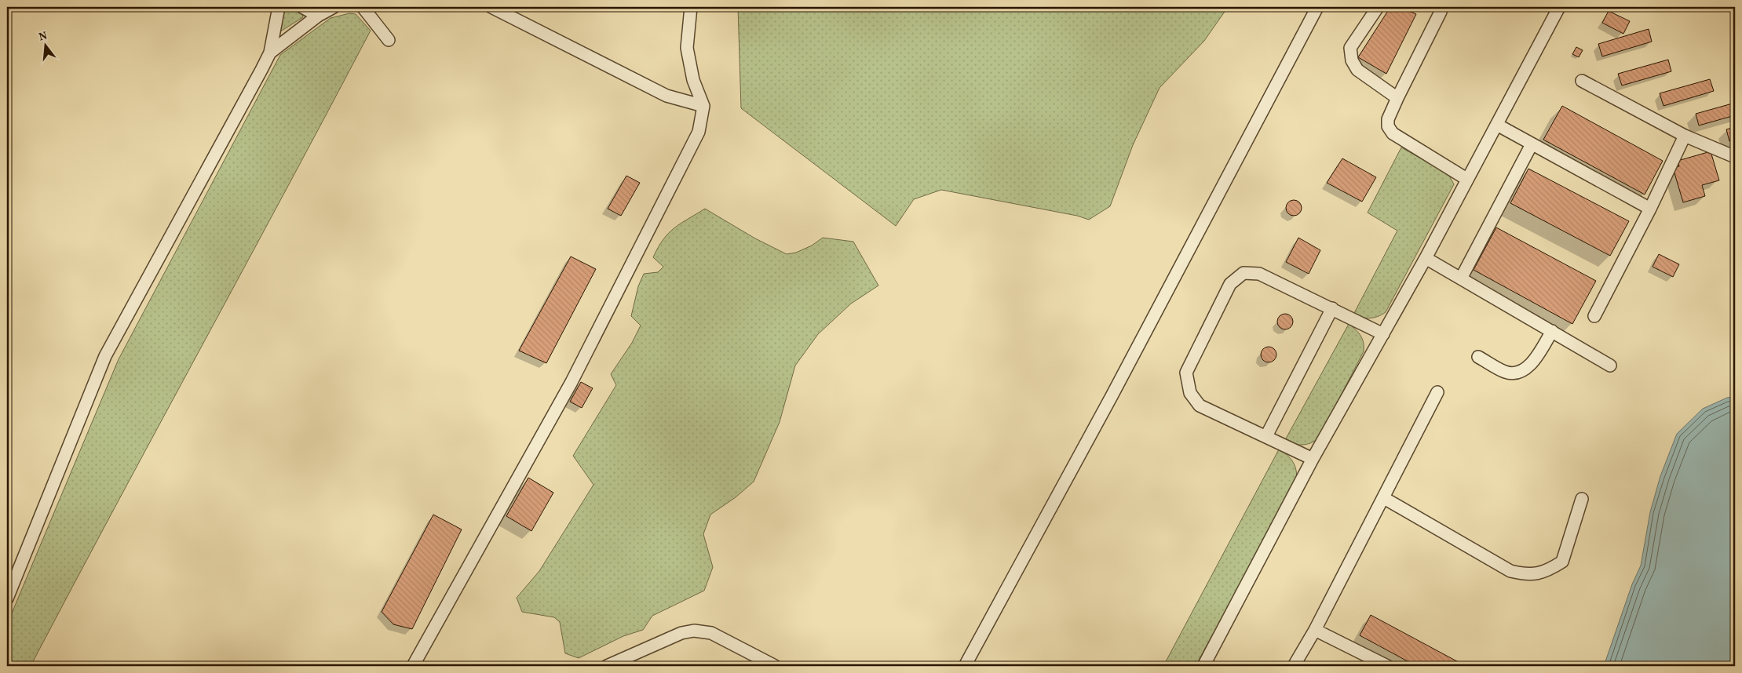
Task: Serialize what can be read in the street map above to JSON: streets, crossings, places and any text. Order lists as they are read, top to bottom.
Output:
{
  "north": "top"
}
